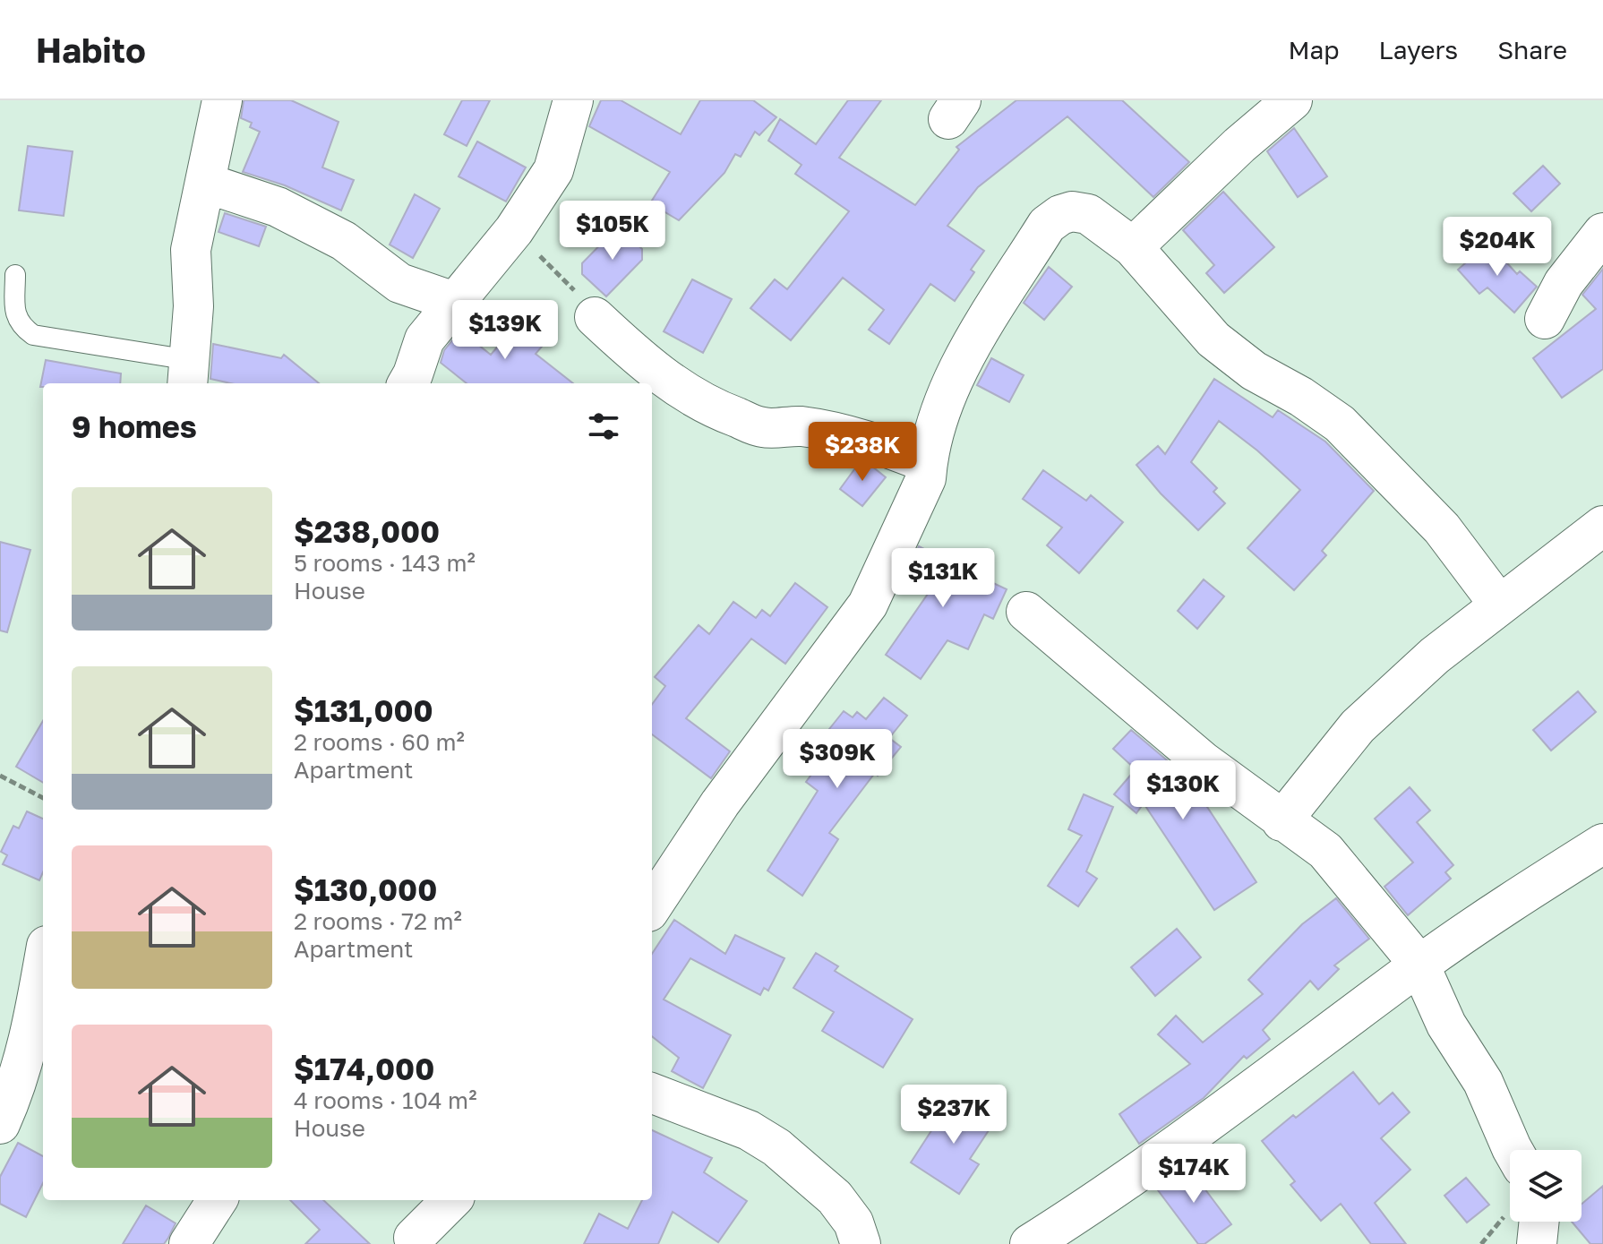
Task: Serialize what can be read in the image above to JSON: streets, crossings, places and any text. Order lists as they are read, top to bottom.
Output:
{
  "page": {
    "header": "Habito",
    "nav": ["Map", "Layers", "Share"],
    "price": [
      "$105K",
      "$204K",
      "$139K",
      "$238K",
      "$131K",
      "$309K",
      "$130K",
      "$237K",
      "$174K"
    ],
    "heading": "9 homes",
    "list": [
      {
        "name": "$238,000",
        "note": "5 rooms · 143 m² · House"
      },
      {
        "name": "$131,000",
        "note": "2 rooms · 60 m² · Apartment"
      },
      {
        "name": "$130,000",
        "note": "2 rooms · 72 m² · Apartment"
      },
      {
        "name": "$174,000",
        "note": "4 rooms · 104 m² · House"
      }
    ]
  }
}
